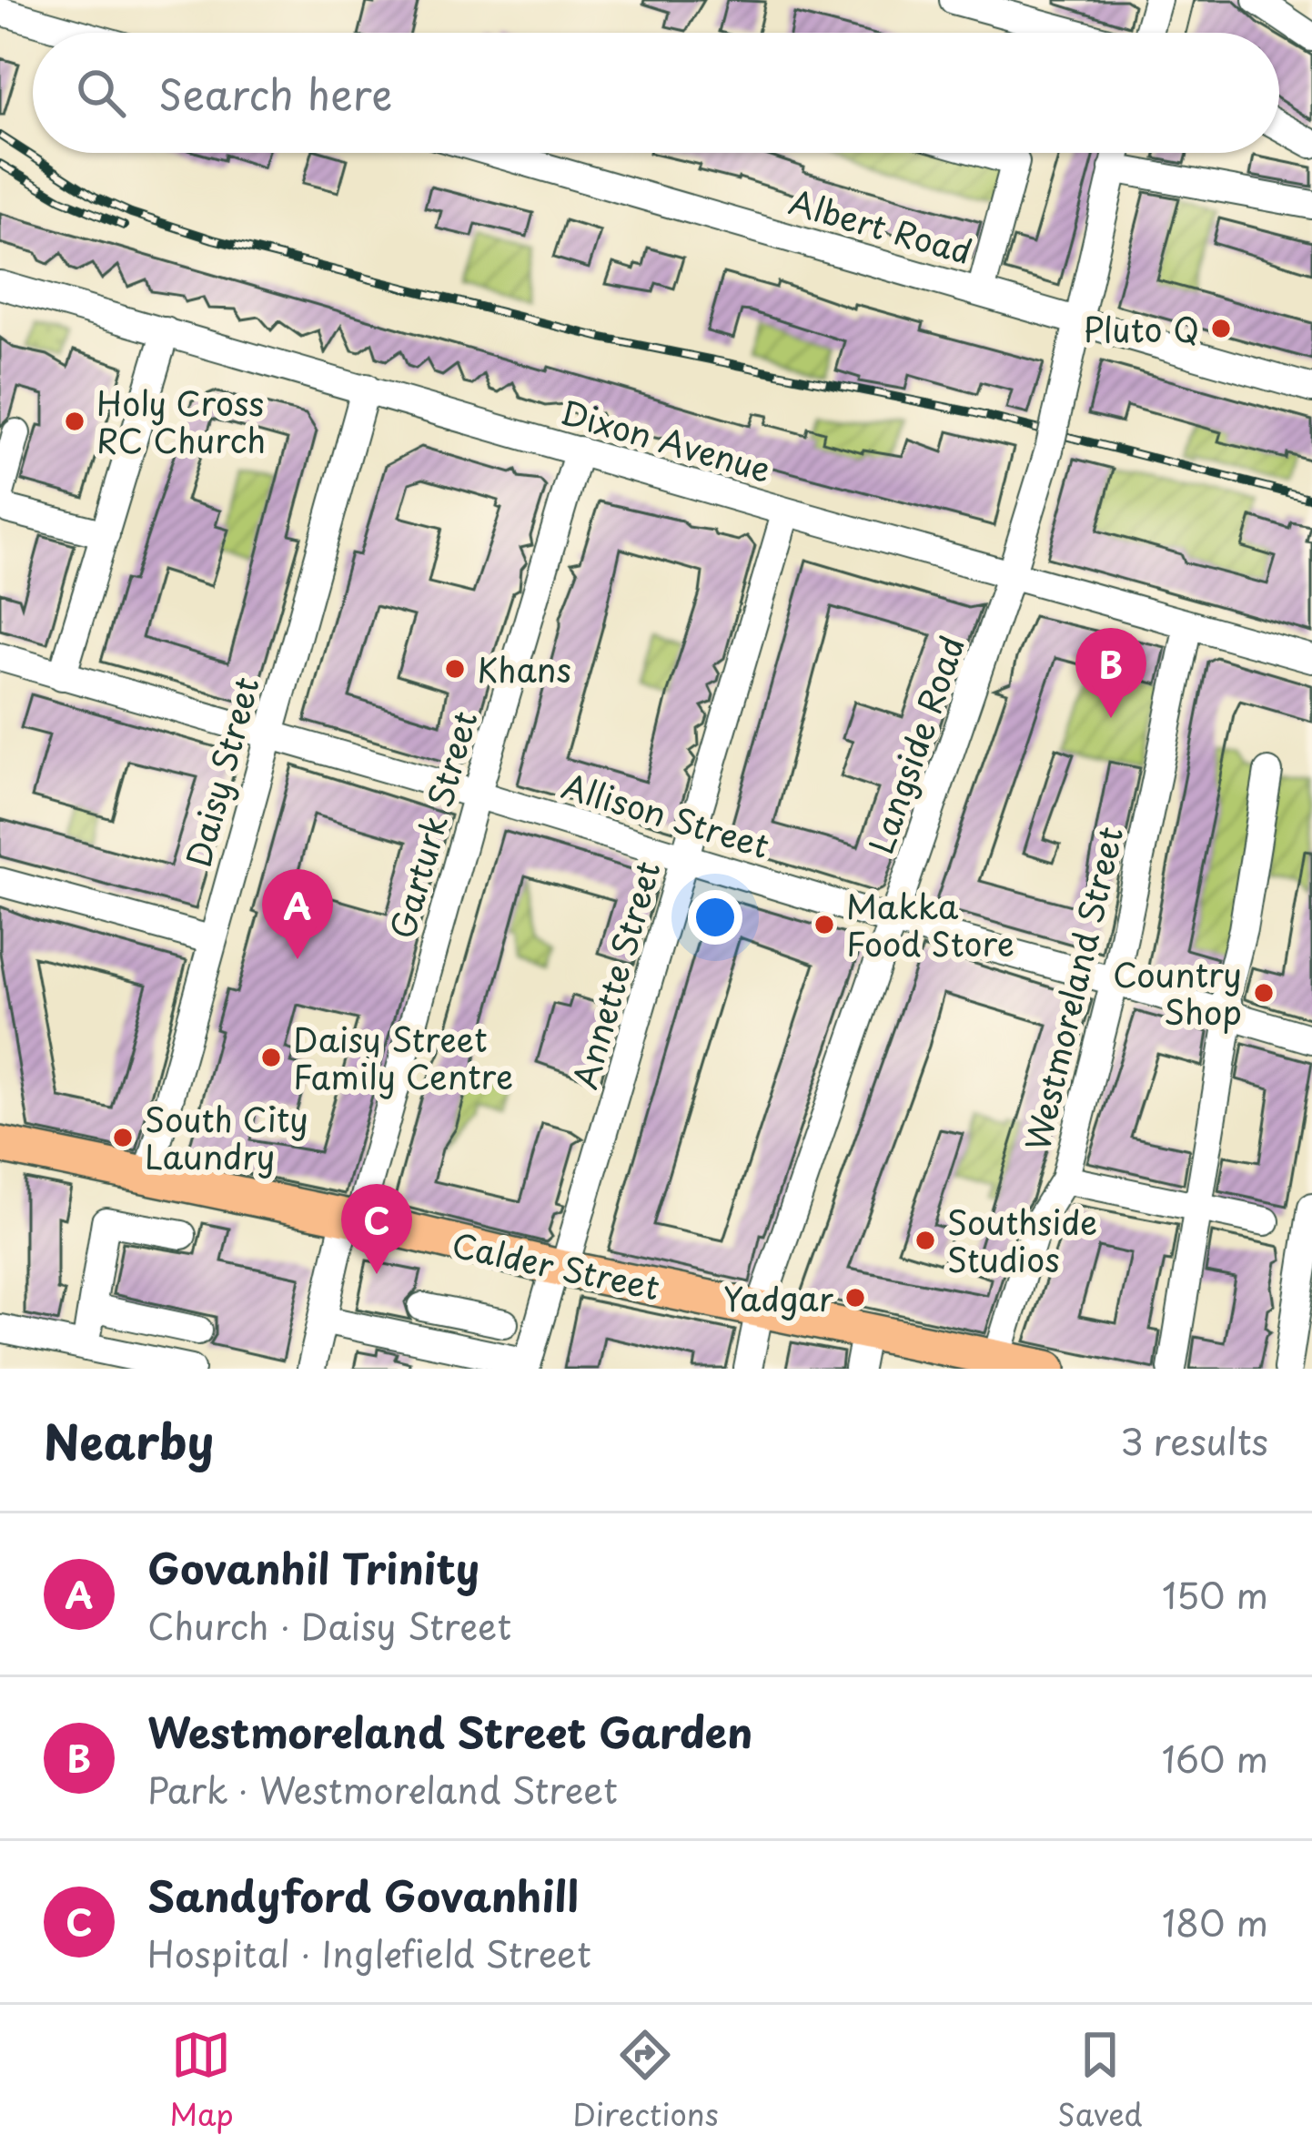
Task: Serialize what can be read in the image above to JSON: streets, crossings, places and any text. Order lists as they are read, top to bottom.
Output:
{
  "streets": {
    "main road": ["Calder Street"],
    "street": [
      "Albert Road",
      "Dixon Avenue",
      "Langside Road",
      "Daisy Street",
      "Allison Street",
      "Garturk Street",
      "Annette Street",
      "Westmoreland Street"
    ]
  },
  "crossings": [
    ["Albert Road", "Langside Road"],
    ["Dixon Avenue", "Langside Road"],
    ["Dixon Avenue", "Daisy Street"],
    ["Dixon Avenue", "Garturk Street"],
    ["Dixon Avenue", "Annette Street"],
    ["Dixon Avenue", "Westmoreland Street"],
    ["Langside Road", "Allison Street"],
    ["Langside Road", "Calder Street"],
    ["Daisy Street", "Allison Street"],
    ["Daisy Street", "Calder Street"],
    ["Allison Street", "Garturk Street"],
    ["Allison Street", "Annette Street"],
    ["Allison Street", "Westmoreland Street"],
    ["Garturk Street", "Calder Street"],
    ["Annette Street", "Calder Street"],
    ["Westmoreland Street", "Calder Street"]
  ],
  "places": [
    "Pluto Q",
    "Holy Cross RC Church",
    "Khans",
    "Makka Food Store",
    "Country Shop",
    "Daisy Street Family Centre",
    "South City Laundry",
    "Southside Studios",
    "Yadgar"
  ],
  "page": {
    "search": "Search here",
    "pins": ["B", "A", "C"],
    "heading": ["Nearby", "3 results"],
    "list": [
      {
        "mark": "A",
        "name": "Govanhil Trinity",
        "note": "Church · Daisy Street",
        "value": "150 m"
      },
      {
        "mark": "B",
        "name": "Westmoreland Street Garden",
        "note": "Park · Westmoreland Street",
        "value": "160 m"
      },
      {
        "mark": "C",
        "name": "Sandyford Govanhill",
        "note": "Hospital · Inglefield Street",
        "value": "180 m"
      }
    ],
    "nav": ["Map", "Directions", "Saved"]
  }
}
